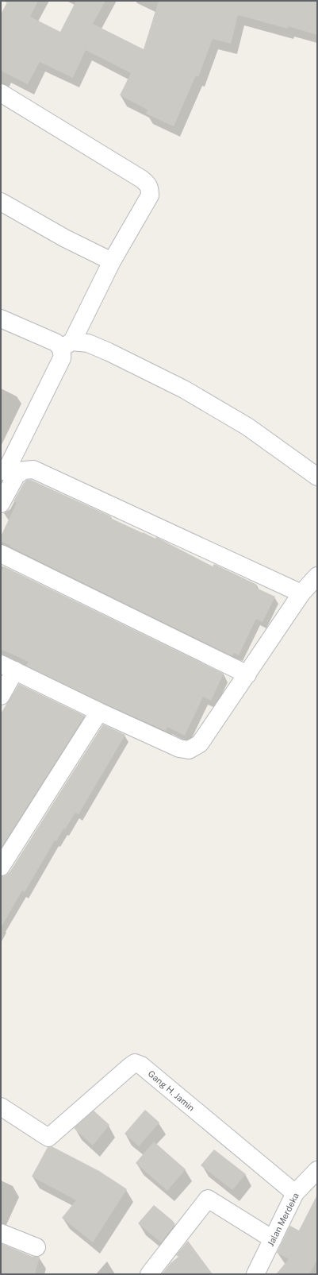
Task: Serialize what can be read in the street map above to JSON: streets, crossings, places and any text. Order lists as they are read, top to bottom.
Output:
{
  "streets": {
    "street": ["Gang H. Jamin", "Jalan Merdeka"]
  },
  "crossings": [
    ["Gang H. Jamin", "Jalan Merdeka"]
  ]
}
